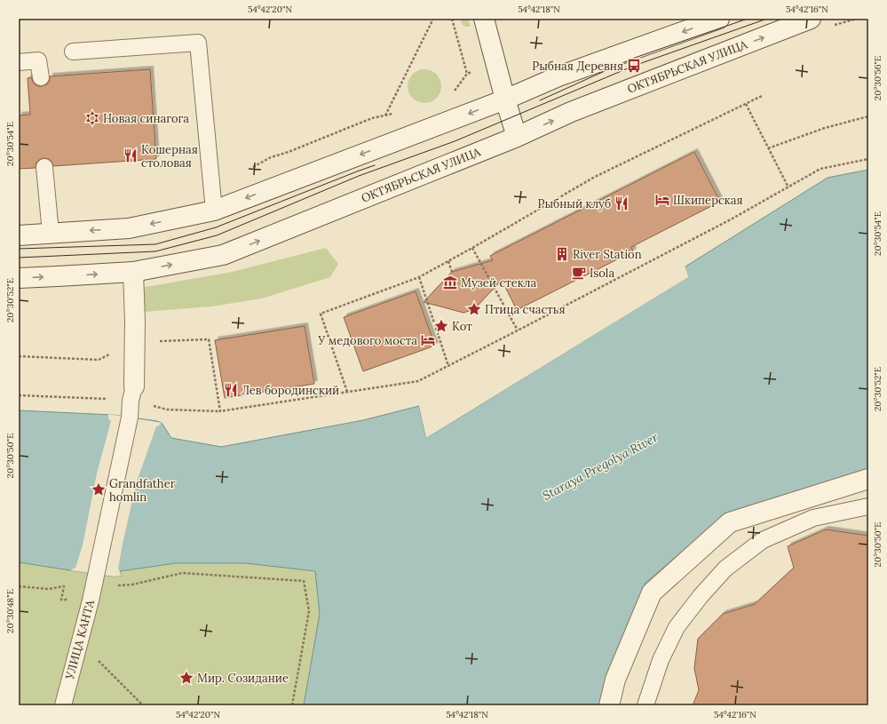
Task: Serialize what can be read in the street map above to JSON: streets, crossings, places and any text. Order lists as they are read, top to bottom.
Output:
{
  "streets": {
    "main road": ["ОКТЯБРЬСКАЯ УЛИЦА"],
    "lane": ["УЛИЦА КАНТА"]
  },
  "water": ["Staraya Pregolya River"],
  "places": {
    "bus stop": ["Рыбная Деревня"],
    "synagogue": ["Новая синагога"],
    "restaurant": ["Кошерная столовая", "Рыбный клуб", "Лев бородинский"],
    "hotel": ["Шкиперская", "У медового моста"],
    "building": ["River Station"],
    "cafe": ["Isola"],
    "museum": ["Музей стекла"],
    "place": [
      "Птица счастья",
      "Кот",
      "Grandfather homlin",
      "Мир. Созидание"
    ]
  },
  "coordinates": [
    "54°42'20\"N",
    "54°42'18\"N",
    "54°42'16\"N",
    "20°30'56\"E",
    "20°30'54\"E",
    "20°30'52\"E",
    "20°30'50\"E",
    "20°30'48\"E"
  ]
}
